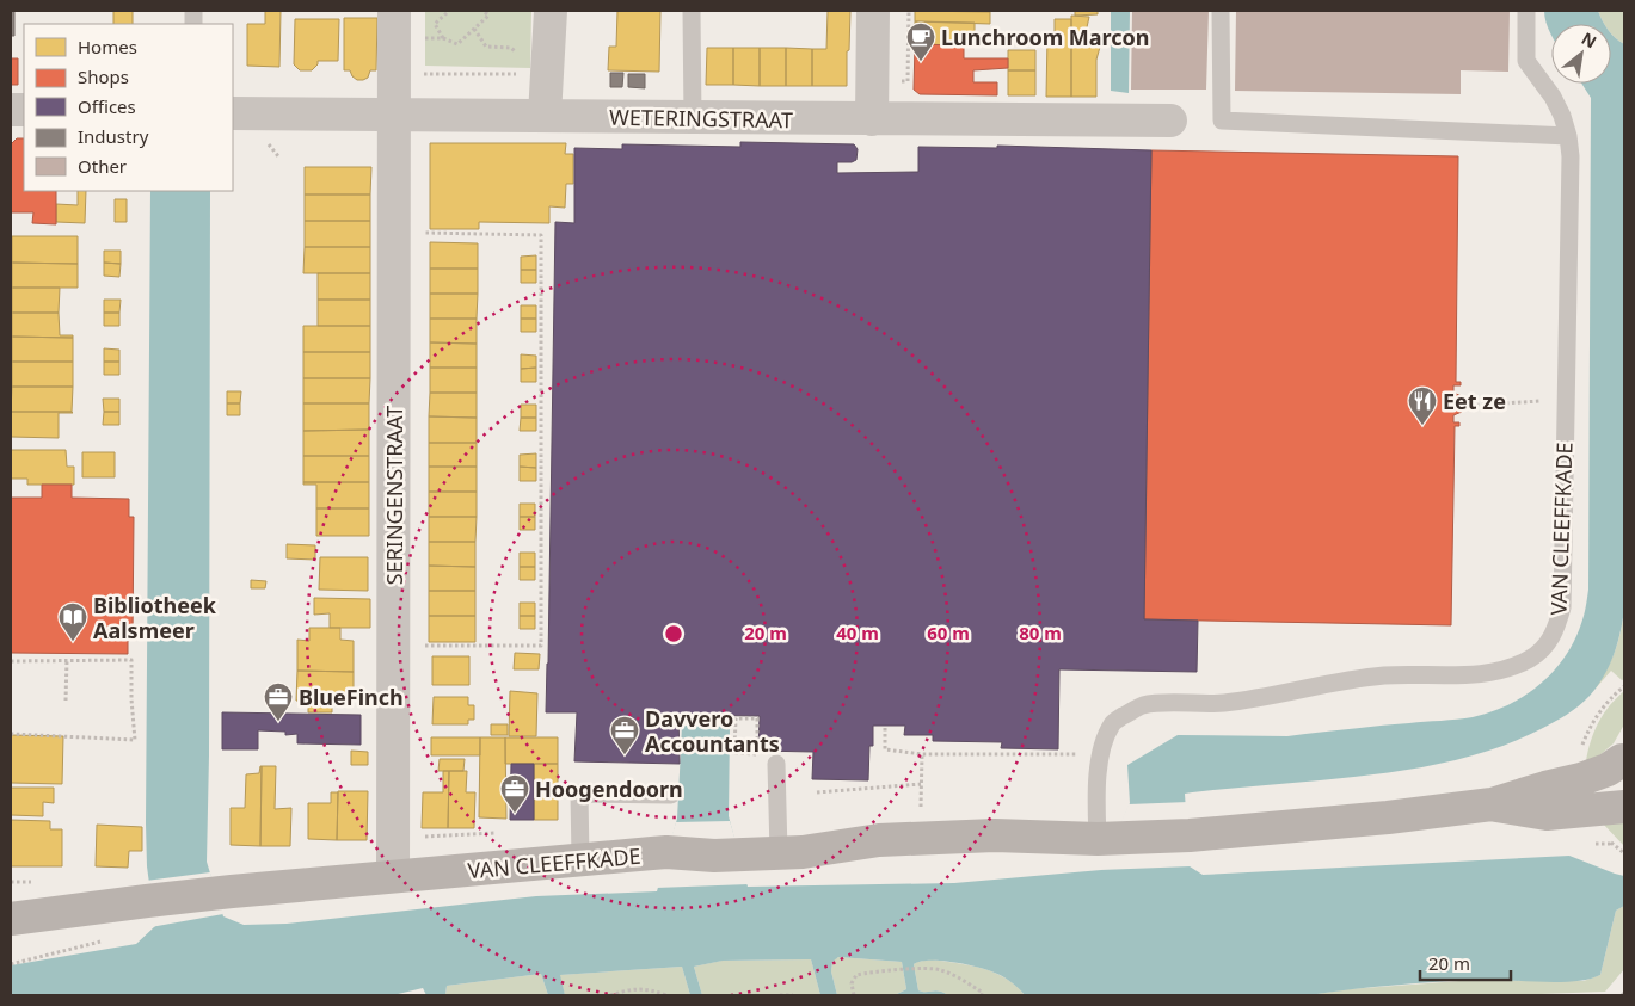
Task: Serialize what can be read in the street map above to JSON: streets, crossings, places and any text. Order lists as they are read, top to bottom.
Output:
{
  "streets": {
    "main road": ["VAN CLEEFFKADE"],
    "street": ["WETERINGSTRAAT", "SERINGENSTRAAT"]
  },
  "crossings": [
    ["WETERINGSTRAAT", "SERINGENSTRAAT"],
    ["SERINGENSTRAAT", "VAN CLEEFFKADE"]
  ],
  "places": {
    "cafe": ["Lunchroom Marcon"],
    "restaurant": ["Eet ze"],
    "library": ["Bibliotheek Aalsmeer"],
    "office": ["BlueFinch", "Davvero Accountants", "Hoogendoorn"]
  },
  "legend": [
    "Homes",
    "Shops",
    "Offices",
    "Industry",
    "Other"
  ],
  "scale_bar": "20 m",
  "north": "top right",
  "rings": [
    "20 m",
    "40 m",
    "60 m",
    "80 m"
  ]
}
